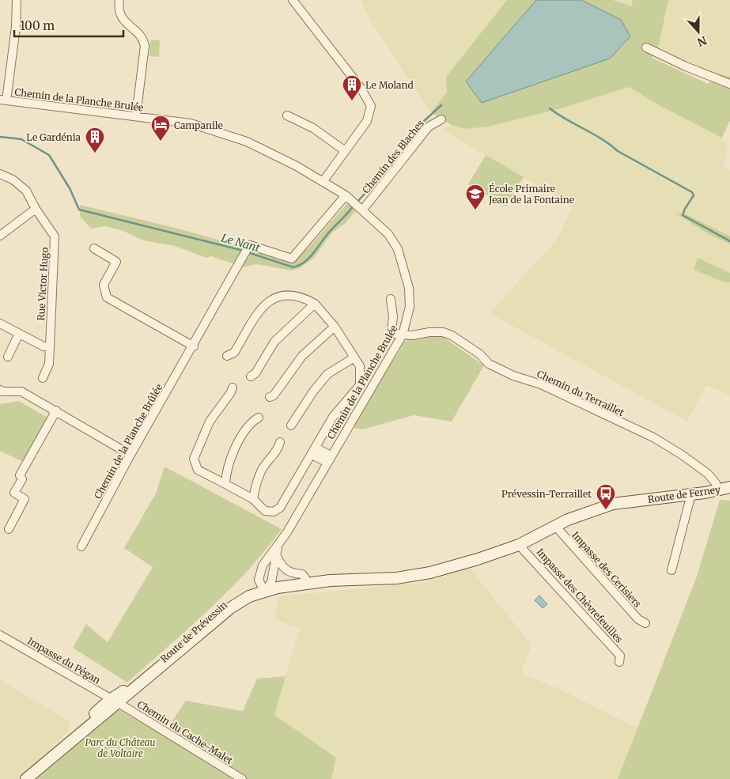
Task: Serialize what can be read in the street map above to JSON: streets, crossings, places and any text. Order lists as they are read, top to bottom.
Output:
{
  "streets": {
    "main road": ["Route de Ferney", "Route de Prévessin"],
    "street": [
      "Chemin de la Planche Brulée",
      "Chemin des Blaches",
      "Rue Victor Hugo",
      "Chemin du Terraillet",
      "Chemin de la Planche Brûlée",
      "Impasse des Cerisiers",
      "Impasse des Chèvrefeuilles",
      "Impasse du Pégan",
      "Chemin du Cache-Malet"
    ]
  },
  "crossings": [
    ["Chemin de la Planche Brulée", "Chemin des Blaches"],
    ["Chemin de la Planche Brulée", "Chemin du Terraillet"],
    ["Chemin de la Planche Brulée", "Chemin de la Planche Brûlée"],
    ["Chemin de la Planche Brulée", "Route de Prévessin"],
    ["Chemin du Terraillet", "Route de Ferney"],
    ["Route de Ferney", "Impasse des Cerisiers"],
    ["Route de Ferney", "Impasse des Chèvrefeuilles"],
    ["Route de Ferney", "Route de Prévessin"],
    ["Route de Prévessin", "Impasse du Pégan"],
    ["Route de Prévessin", "Chemin du Cache-Malet"],
    ["Impasse du Pégan", "Chemin du Cache-Malet"]
  ],
  "water": ["Le Nant"],
  "parks": ["Parc du Château de Voltaire"],
  "places": {
    "building": ["Le Moland", "Le Gardénia"],
    "hotel": ["Campanile"],
    "school or university": ["École Primaire Jean de la Fontaine"],
    "bus stop": ["Prévessin-Terraillet"]
  },
  "scale_bar": "100 m",
  "north": "bottom"
}
